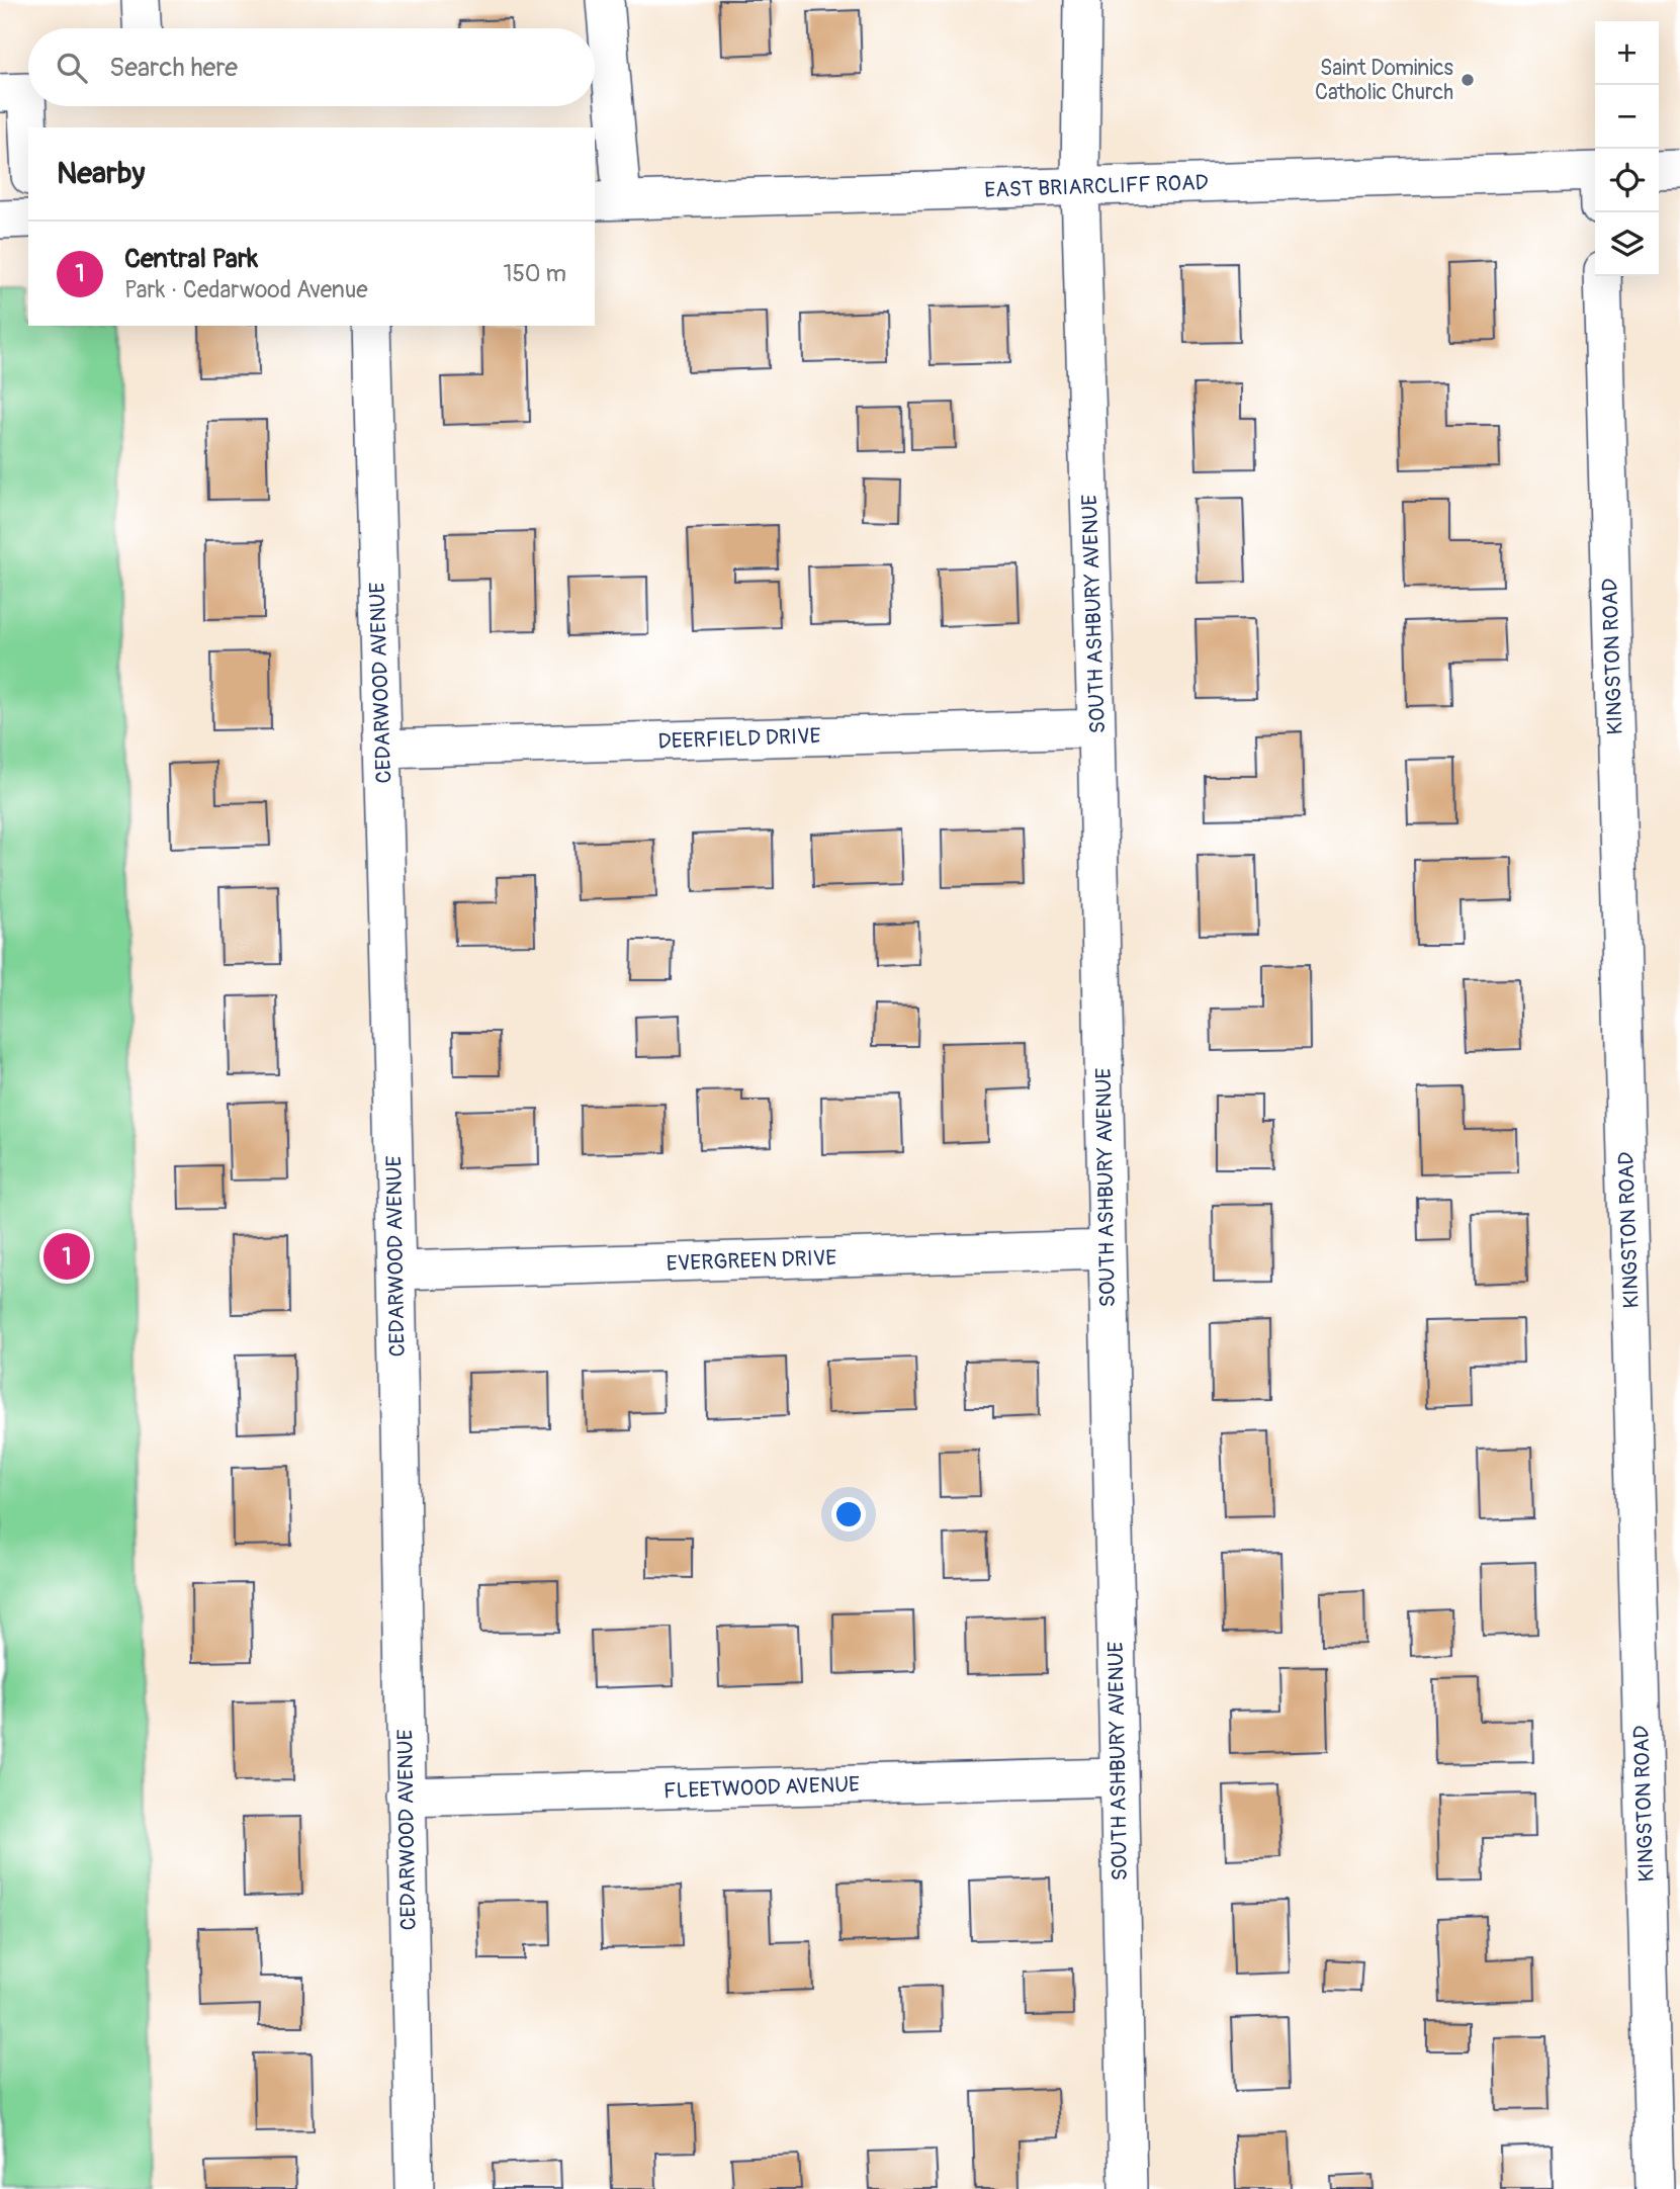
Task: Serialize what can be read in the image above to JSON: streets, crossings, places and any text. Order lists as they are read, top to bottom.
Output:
{
  "streets": {
    "street": [
      "EAST BRIARCLIFF ROAD",
      "SOUTH ASHBURY AVENUE",
      "KINGSTON ROAD",
      "CEDARWOOD AVENUE",
      "DEERFIELD DRIVE",
      "EVERGREEN DRIVE",
      "FLEETWOOD AVENUE"
    ]
  },
  "crossings": [
    ["EAST BRIARCLIFF ROAD", "SOUTH ASHBURY AVENUE"],
    ["SOUTH ASHBURY AVENUE", "DEERFIELD DRIVE"],
    ["SOUTH ASHBURY AVENUE", "EVERGREEN DRIVE"],
    ["SOUTH ASHBURY AVENUE", "FLEETWOOD AVENUE"],
    ["CEDARWOOD AVENUE", "DEERFIELD DRIVE"],
    ["CEDARWOOD AVENUE", "EVERGREEN DRIVE"],
    ["CEDARWOOD AVENUE", "FLEETWOOD AVENUE"]
  ],
  "places": ["Saint Dominics Catholic Church"],
  "page": {
    "map_buttons": ["+", "−"],
    "search": "Search here",
    "heading": "Nearby",
    "list": [
      {
        "mark": "1",
        "name": "Central Park",
        "note": "Park · Cedarwood Avenue",
        "value": "150 m"
      }
    ],
    "pins": "1"
  }
}
